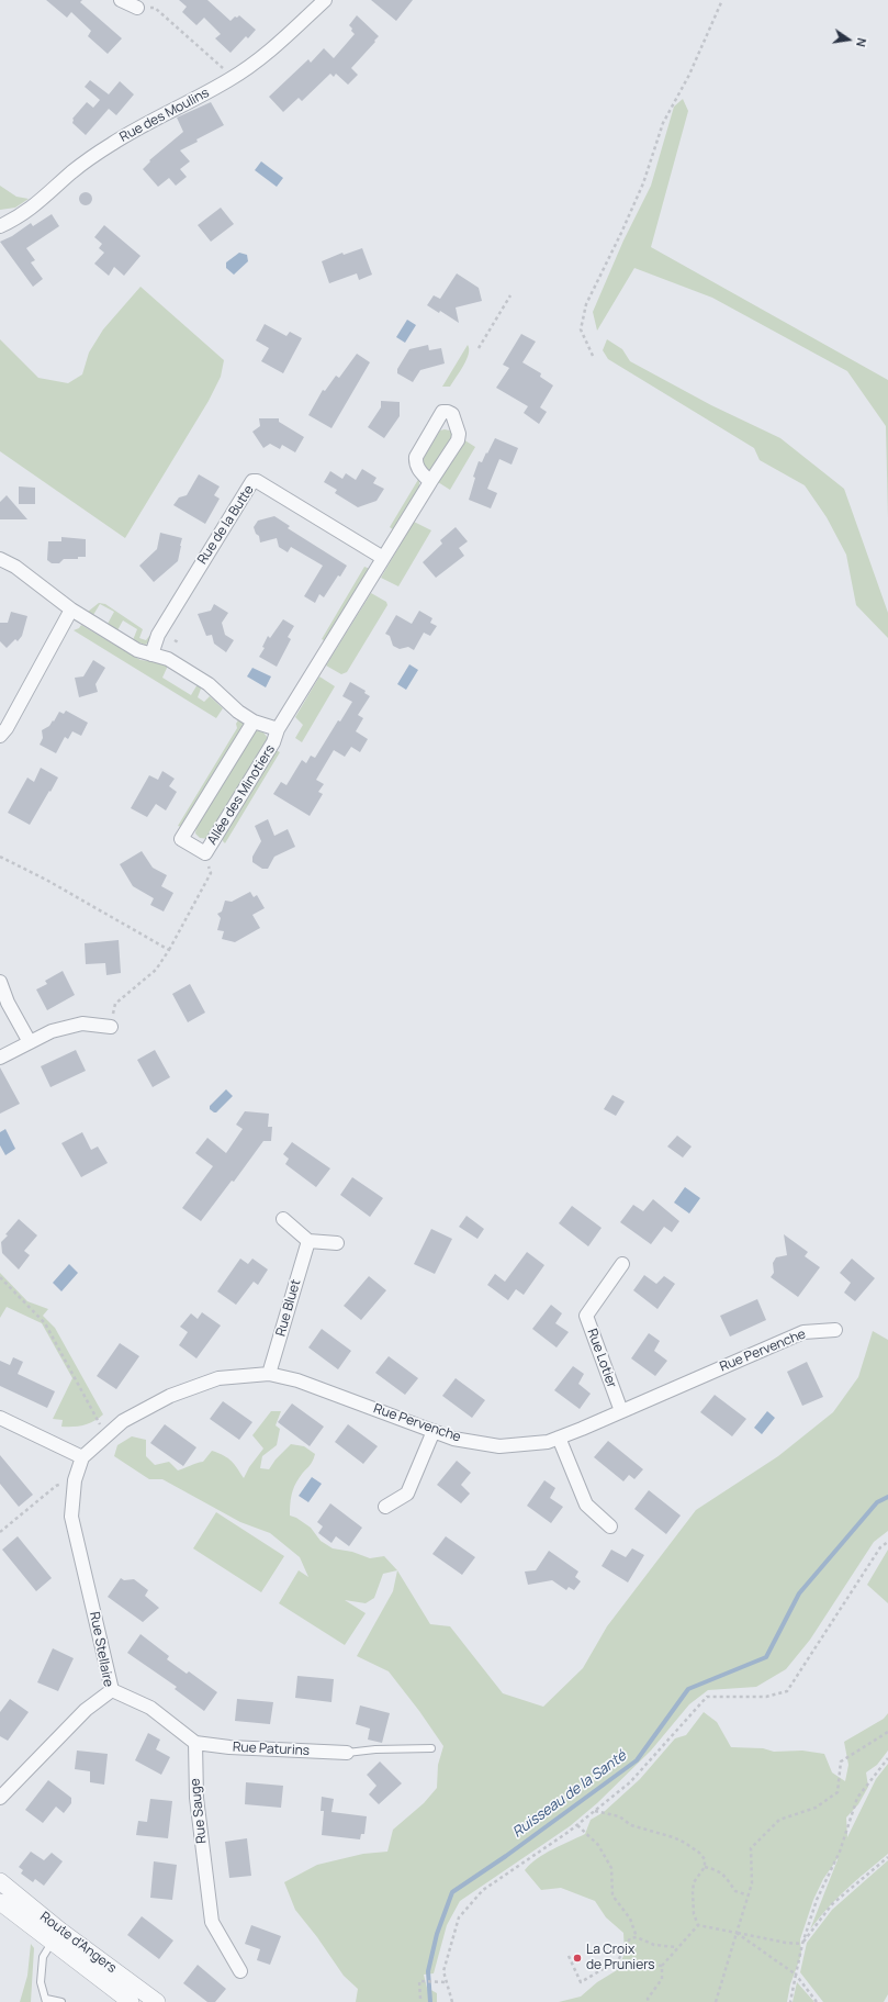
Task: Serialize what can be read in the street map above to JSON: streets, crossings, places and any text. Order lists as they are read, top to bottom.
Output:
{
  "streets": {
    "street": [
      "Rue des Moulins",
      "Rue de la Butte",
      "Allée des Minotiers",
      "Rue Bluet",
      "Rue Pervenche",
      "Rue Lotier",
      "Rue Stellaire",
      "Rue Paturins",
      "Rue Sauge",
      "Route d'Angers"
    ]
  },
  "crossings": [
    ["Rue de la Butte", "Allée des Minotiers"],
    ["Rue Bluet", "Rue Pervenche"],
    ["Rue Pervenche", "Rue Lotier"],
    ["Rue Pervenche", "Rue Stellaire"],
    ["Rue Paturins", "Rue Sauge"]
  ],
  "water": ["Ruisseau de la Santé"],
  "places": ["La Croix de Pruniers"],
  "north": "right"
}
